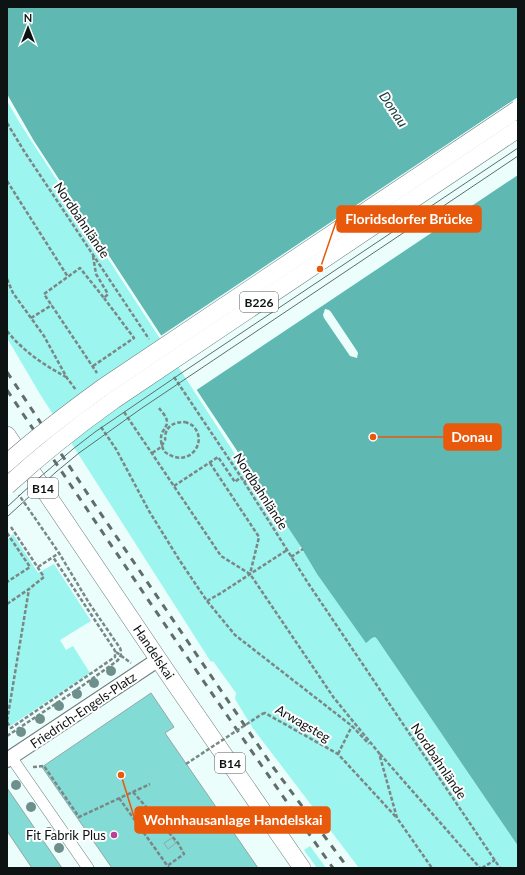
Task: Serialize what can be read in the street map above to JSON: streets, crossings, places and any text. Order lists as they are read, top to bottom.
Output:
{
  "streets": {
    "main road": ["B226", "B14", "Handelskai"],
    "street": ["Friedrich-Engels-Platz"],
    "path": ["Nordbahnlände", "Arwagsteg"]
  },
  "crossings": [
    ["Handelskai", "Friedrich-Engels-Platz"]
  ],
  "water": ["Donau"],
  "places": [
    "Floridsdorfer Brücke",
    "Donau",
    "Wohnhausanlage Handelskai",
    "Fit Fabrik Plus"
  ],
  "north": "top"
}
